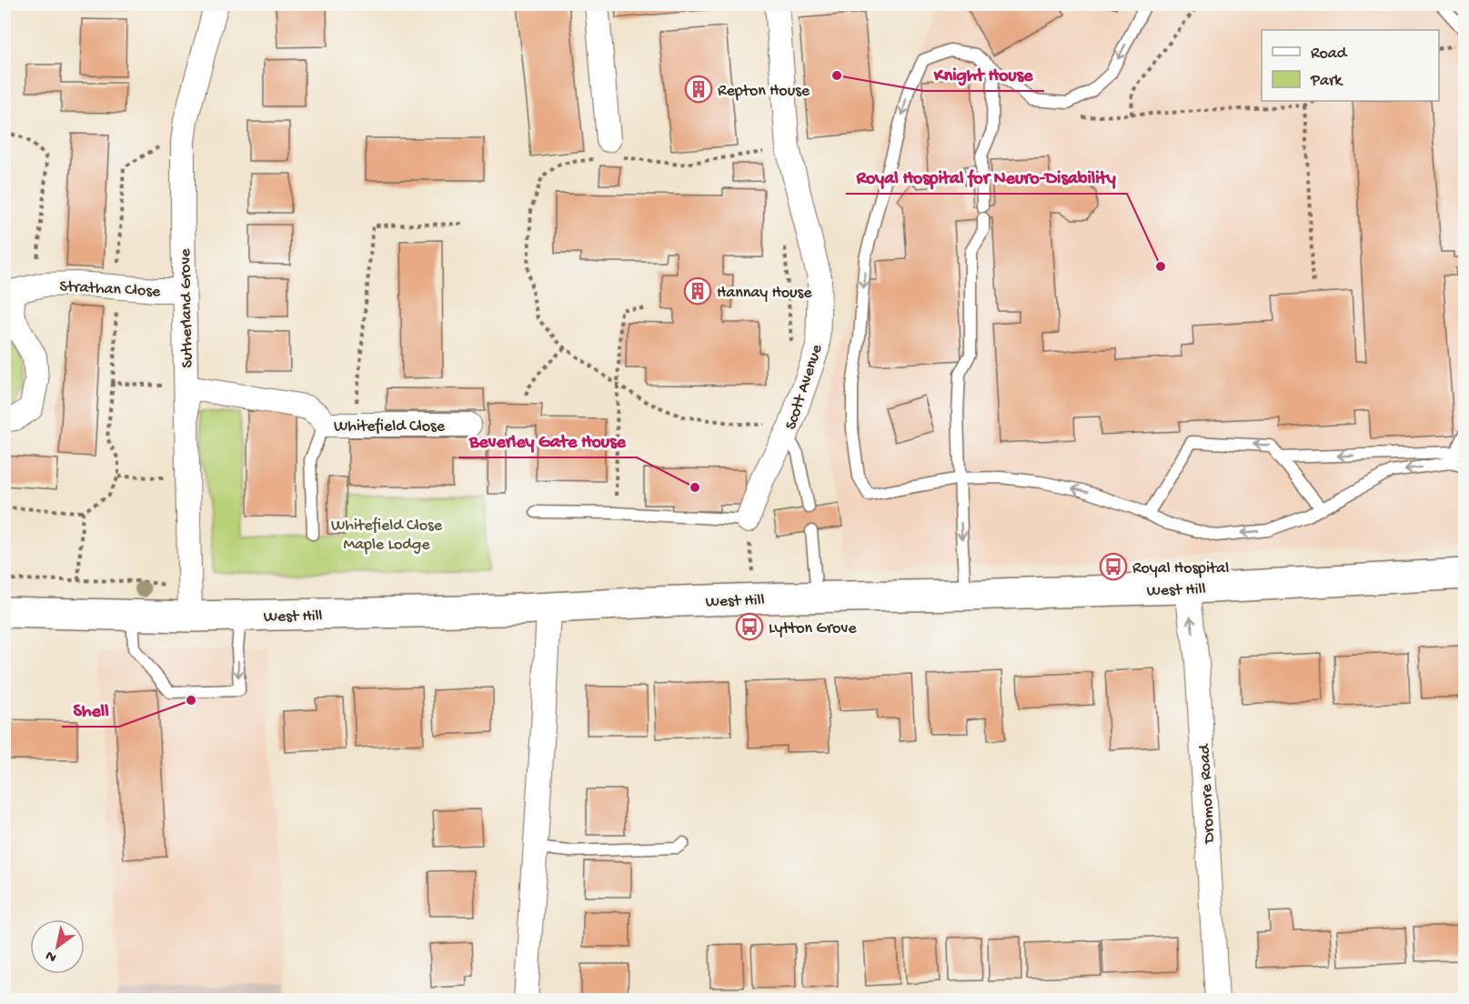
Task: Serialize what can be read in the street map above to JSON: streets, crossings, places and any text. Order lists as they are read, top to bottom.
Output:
{
  "streets": {
    "highway": ["West Hill"],
    "street": [
      "Strathan Close",
      "Sutherland Grove",
      "Scott Avenue",
      "Whitefield Close",
      "Dromore Road"
    ]
  },
  "crossings": [
    ["Strathan Close", "Sutherland Grove"],
    ["Sutherland Grove", "Whitefield Close"],
    ["Sutherland Grove", "West Hill"],
    ["West Hill", "Dromore Road"]
  ],
  "one_way": ["Dromore Road"],
  "parks": ["Whitefield Close Maple Lodge"],
  "places": {
    "other": [
      "Knight House",
      "Royal Hospital for Neuro-Disability",
      "Beverley Gate House",
      "Shell"
    ],
    "building": ["Repton House", "Hannay House"],
    "bus stop": ["Royal Hospital", "Lytton Grove"]
  },
  "legend": ["Road", "Park"],
  "north": "bottom left"
}
